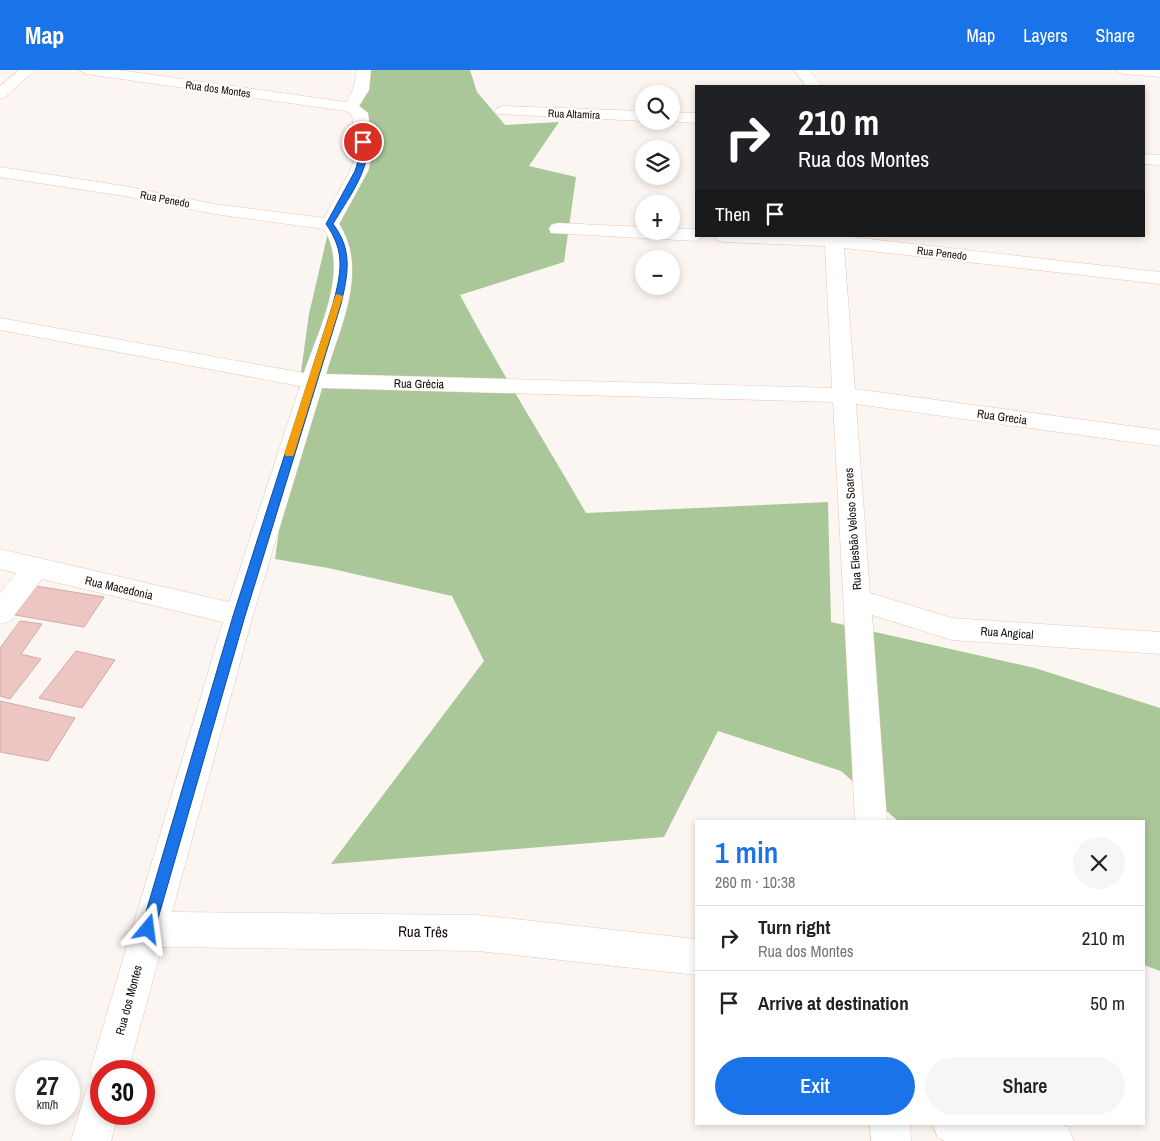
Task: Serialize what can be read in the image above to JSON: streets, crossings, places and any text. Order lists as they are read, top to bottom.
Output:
{
  "streets": {
    "street": [
      "Rua dos Montes",
      "Rua Altamira",
      "Rua Penedo",
      "Rua Grécia",
      "Rua Grecia",
      "Rua Elesbão Veloso Soares",
      "Rua Macedonia",
      "Rua Angical",
      "Rua Três"
    ]
  },
  "crossings": [
    ["Rua dos Montes", "Rua Penedo"],
    ["Rua dos Montes", "Rua Grécia"],
    ["Rua dos Montes", "Rua Macedonia"],
    ["Rua dos Montes", "Rua Três"],
    ["Rua Penedo", "Rua Elesbão Veloso Soares"],
    ["Rua Grécia", "Rua Grecia"],
    ["Rua Grécia", "Rua Elesbão Veloso Soares"],
    ["Rua Grecia", "Rua Elesbão Veloso Soares"],
    ["Rua Elesbão Veloso Soares", "Rua Angical"]
  ],
  "page": {
    "header": "Map",
    "nav": ["Map", "Layers", "Share"],
    "map_buttons": ["+", "−"],
    "turn": ["210 m", "Rua dos Montes"],
    "then": "Then",
    "heading": ["1 min", "260 m · 10:38"],
    "list": [
      {
        "name": "Turn right",
        "note": "Rua dos Montes",
        "value": "210 m"
      },
      {
        "name": "Arrive at destination",
        "value": "50 m"
      }
    ],
    "buttons": ["Exit", "Share"],
    "speed": "27 km/h",
    "limit": "30"
  }
}
